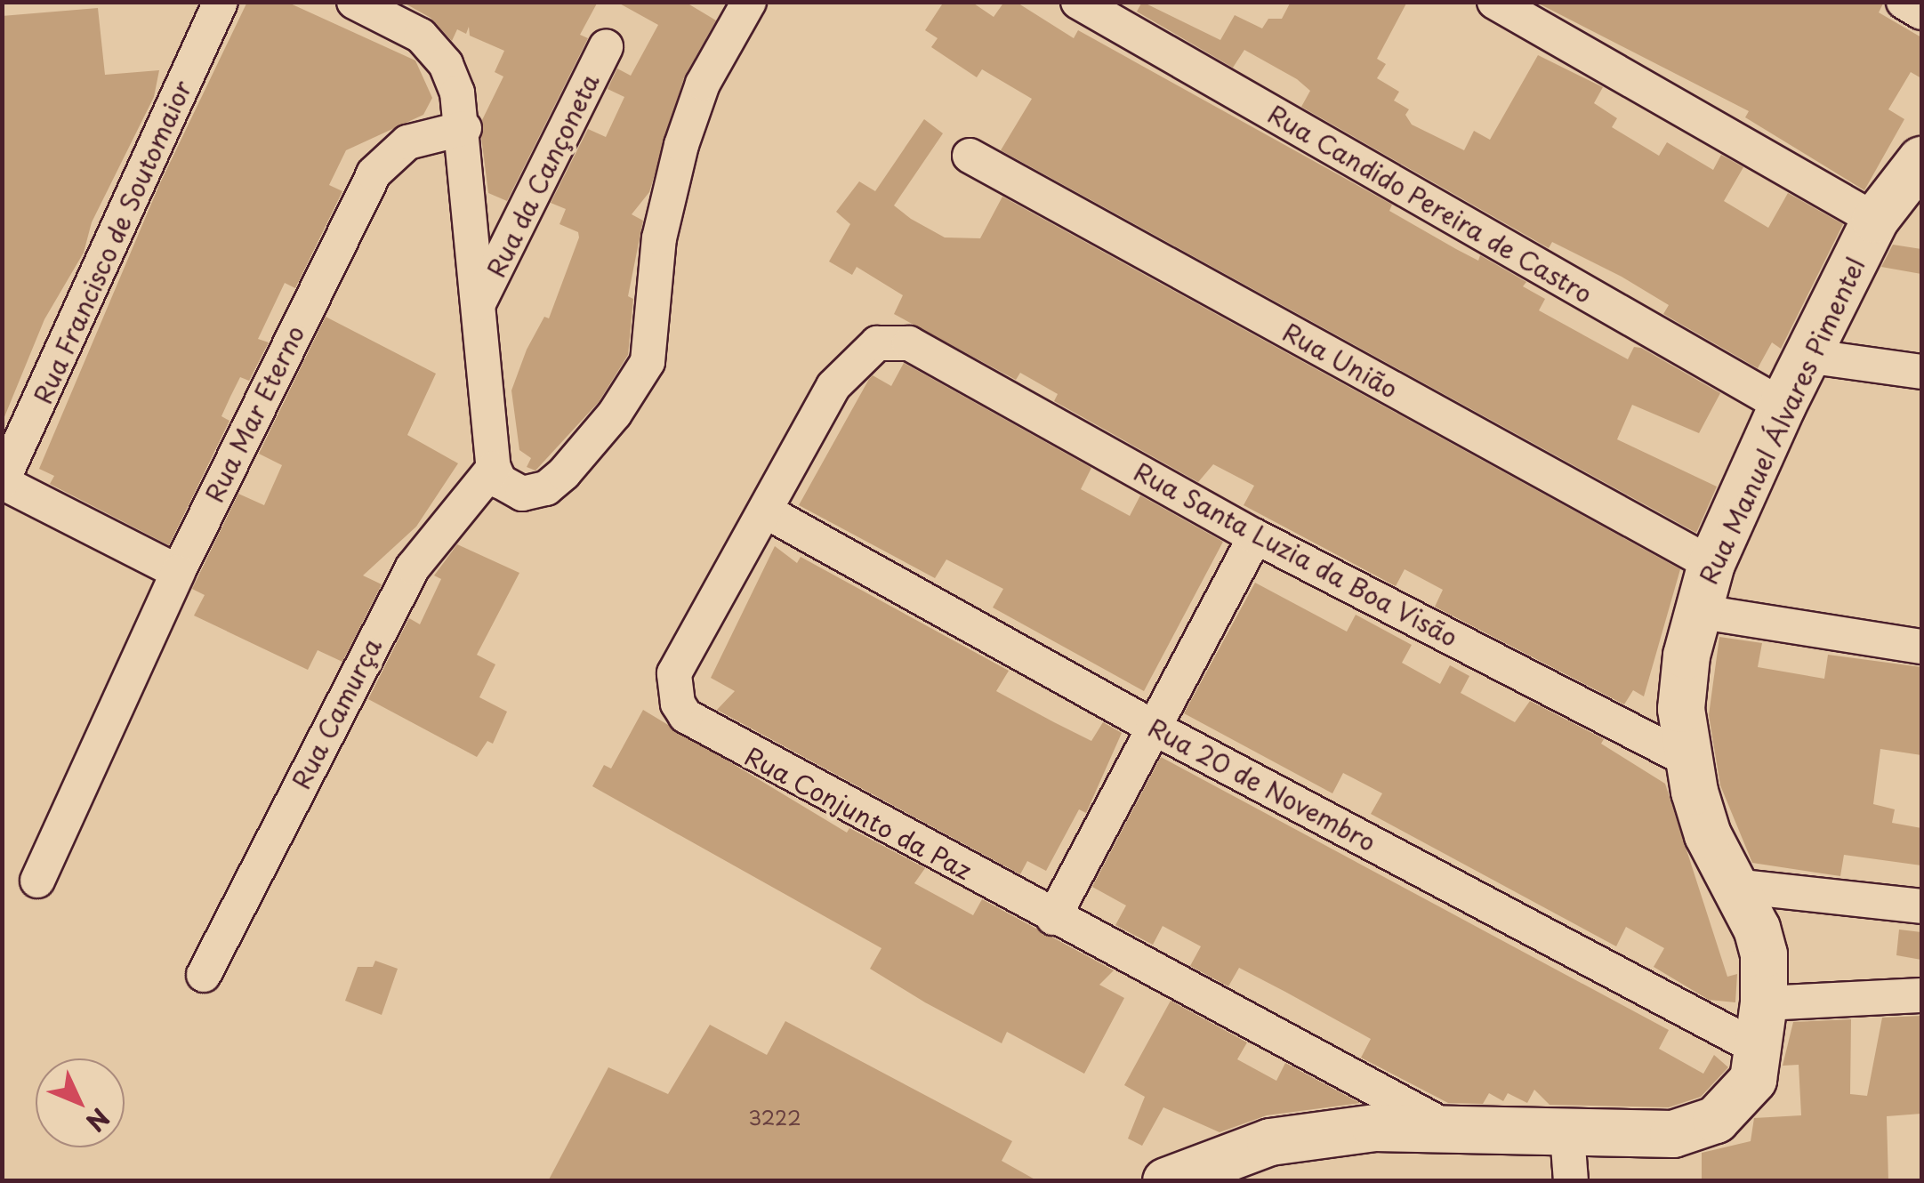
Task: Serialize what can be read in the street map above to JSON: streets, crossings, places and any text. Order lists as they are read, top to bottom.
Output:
{
  "streets": {
    "street": [
      "Rua da Cançoneta",
      "Rua Candido Pereira de Castro",
      "Rua Francisco de Soutomaior",
      "Rua União",
      "Rua Mar Eterno",
      "Rua Manuel Álvares Pimentel",
      "Rua Santa Luzia da Boa Visão",
      "Rua Camurça",
      "Rua 20 de Novembro",
      "Rua Conjunto da Paz"
    ]
  },
  "crossings": [
    ["Rua Candido Pereira de Castro", "Rua Manuel Álvares Pimentel"],
    ["Rua União", "Rua Manuel Álvares Pimentel"],
    ["Rua Manuel Álvares Pimentel", "Rua Santa Luzia da Boa Visão"],
    ["Rua Manuel Álvares Pimentel", "Rua 20 de Novembro"],
    ["Rua Manuel Álvares Pimentel", "Rua Conjunto da Paz"],
    ["Rua Santa Luzia da Boa Visão", "Rua Conjunto da Paz"],
    ["Rua 20 de Novembro", "Rua Conjunto da Paz"]
  ],
  "house_numbers": ["3222"],
  "north": "bottom right"
}
